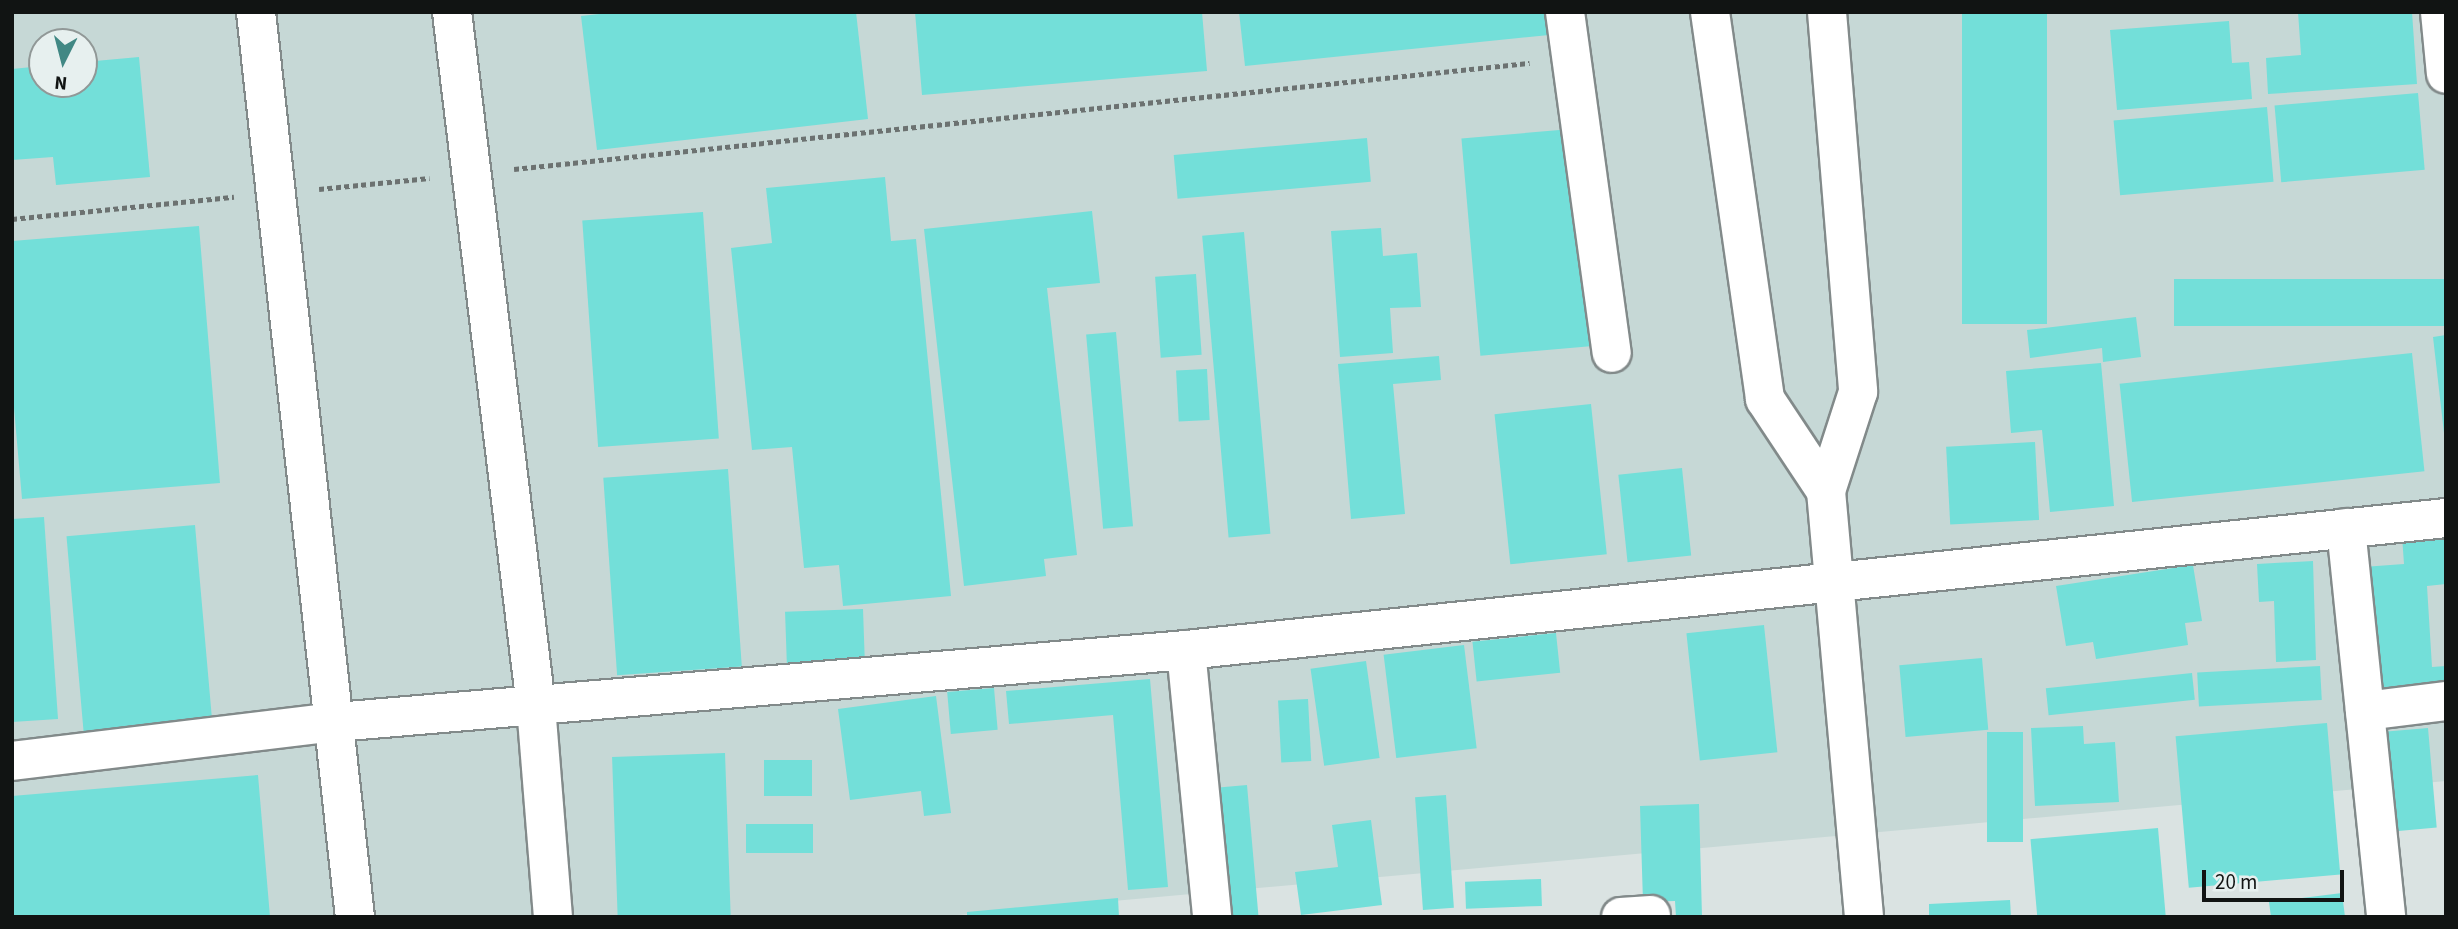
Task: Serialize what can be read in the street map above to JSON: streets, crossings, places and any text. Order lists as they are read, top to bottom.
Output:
{
  "scale_bar": "20 m",
  "north": "bottom"
}
